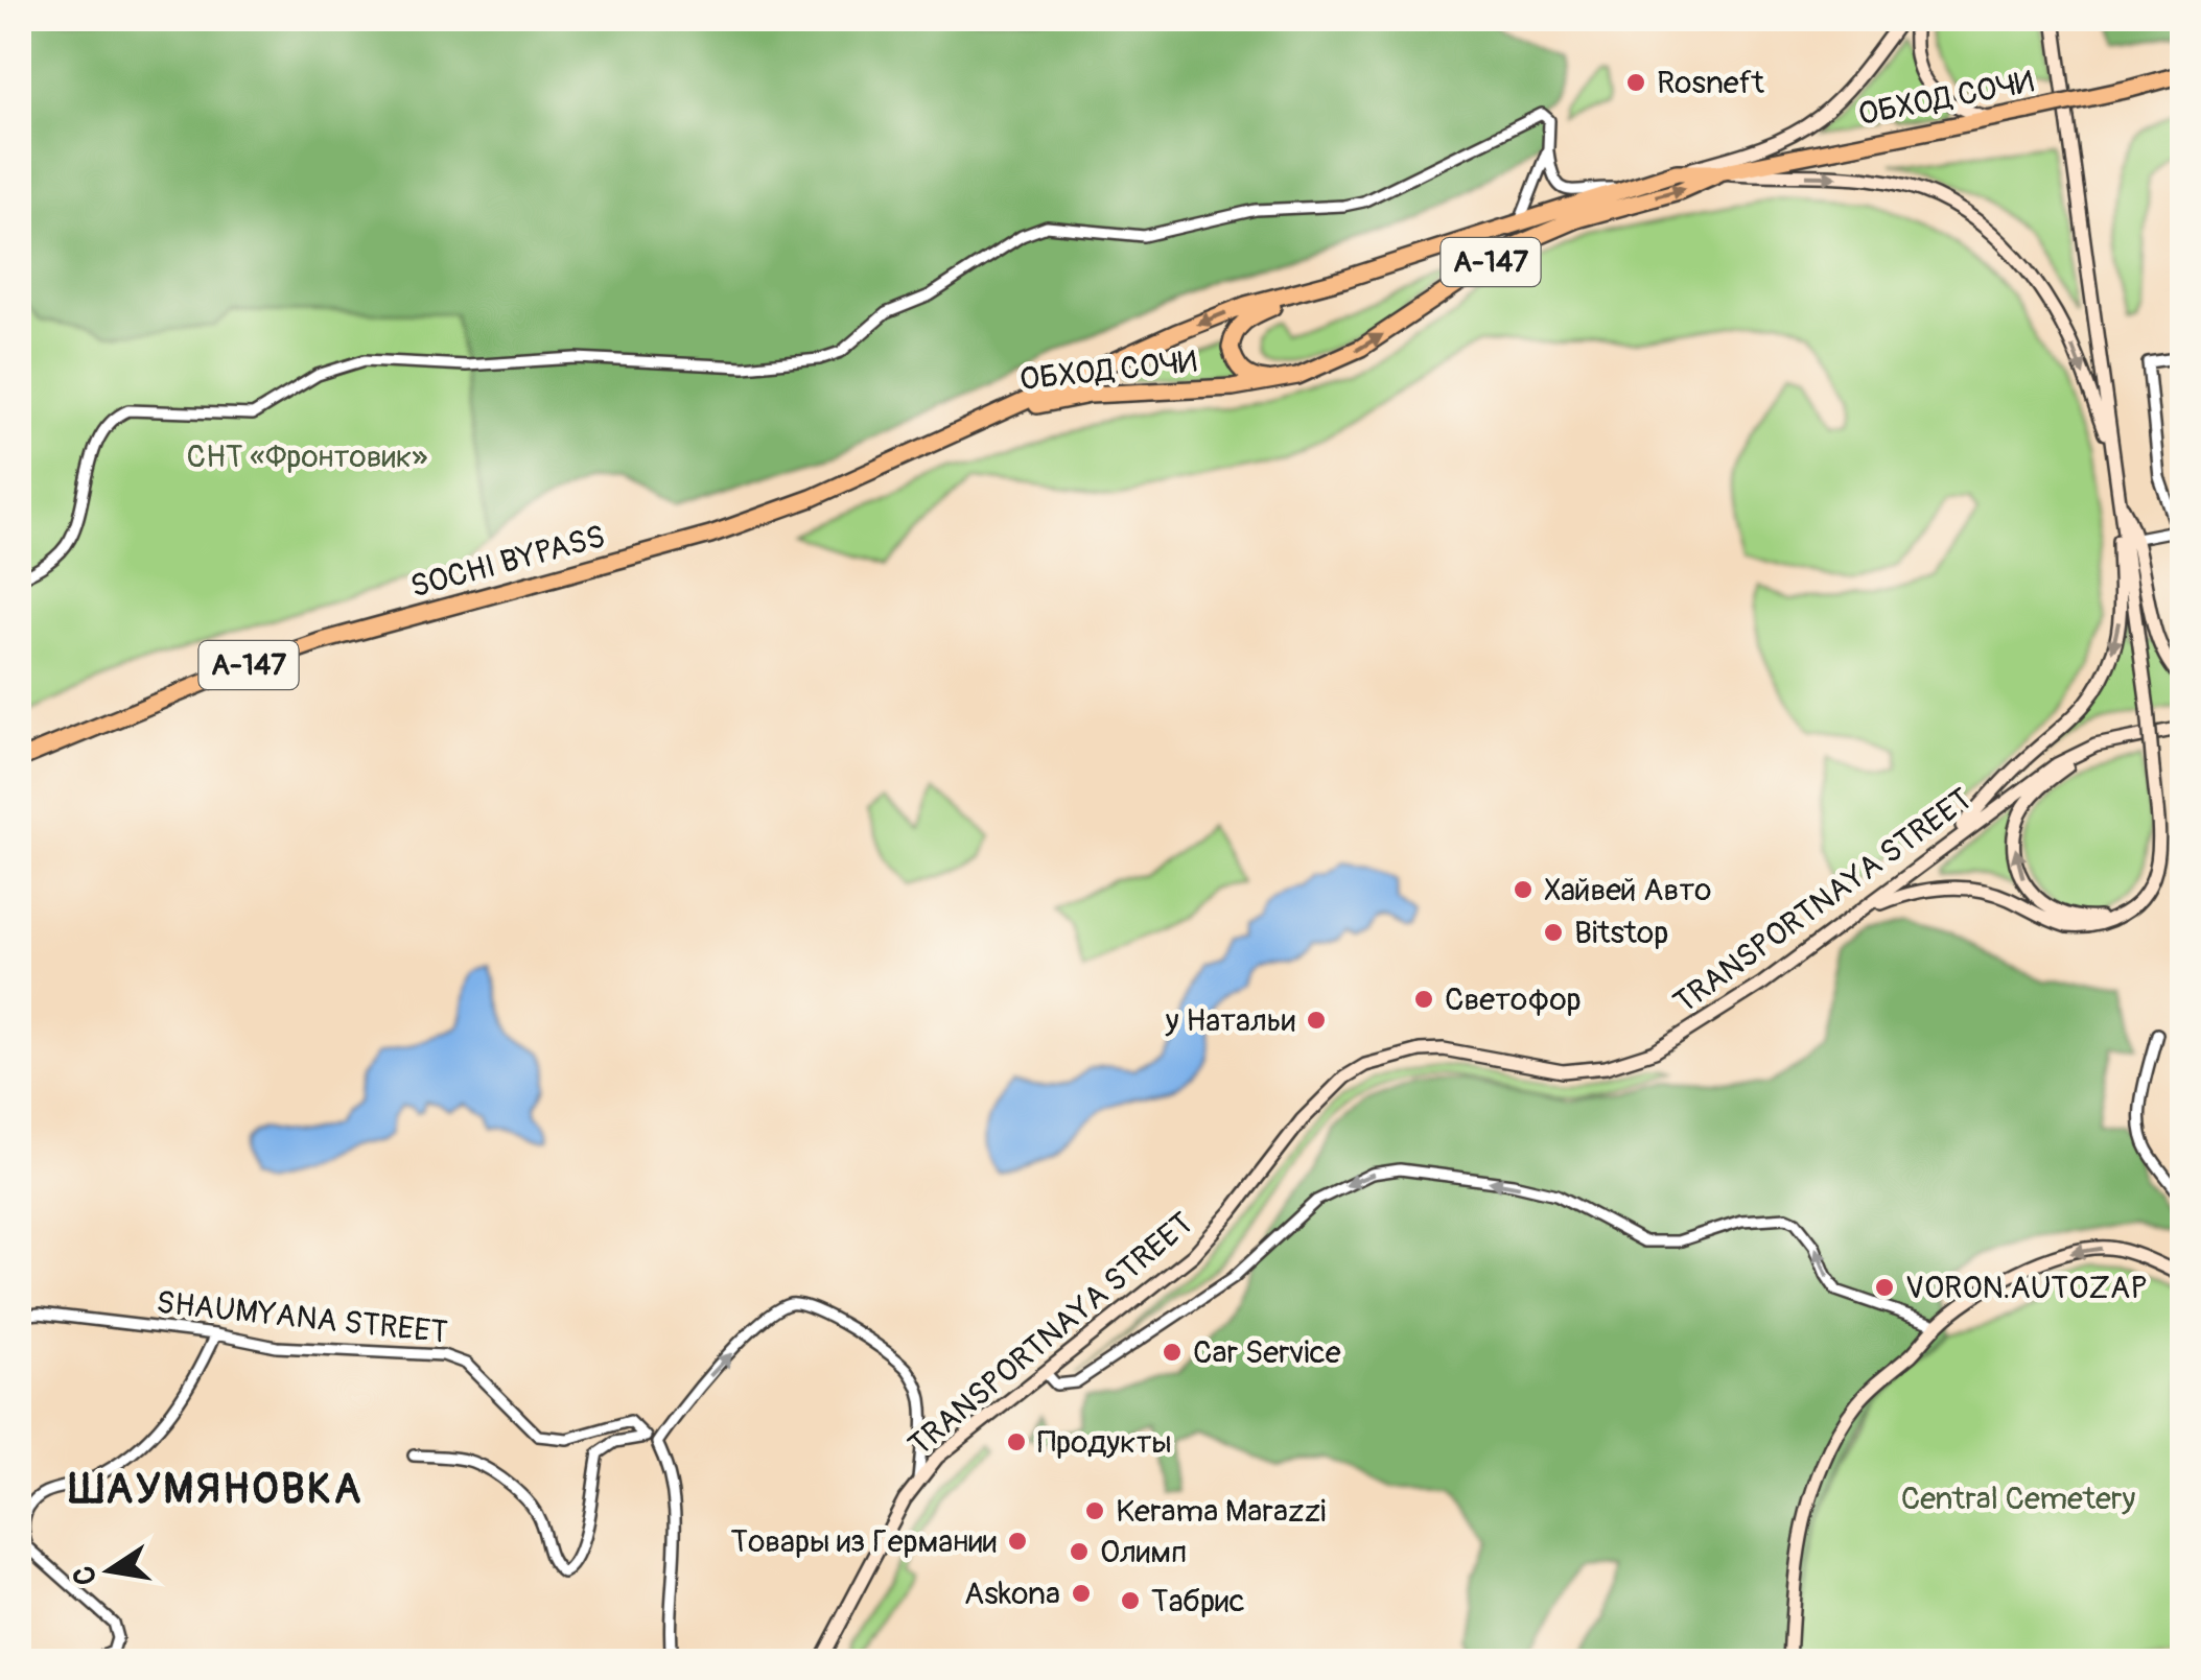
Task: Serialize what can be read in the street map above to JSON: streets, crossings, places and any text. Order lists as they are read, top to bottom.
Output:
{
  "streets": {
    "highway": ["ОБХОД СОЧИ", "А-147", "SOCHI BYPASS"],
    "main road": ["TRANSPORTNAYA STREET"],
    "street": ["SHAUMYANA STREET"]
  },
  "crossings": [
    ["ОБХОД СОЧИ", "А-147"],
    ["ОБХОД СОЧИ", "SOCHI BYPASS"]
  ],
  "districts": ["ШАУМЯНОВКА"],
  "parks": ["СНТ «Фронтовик»", "Central Cemetery"],
  "places": [
    "Rosneft",
    "Хайвей Авто",
    "Bitstop",
    "Светофор",
    "у Натальи",
    "VORON.AUTOZAP",
    "Car Service",
    "Продукты",
    "Kerama Marazzi",
    "Товары из Германии",
    "Олимп",
    "Askona",
    "Табрис"
  ],
  "north": "left"
}
